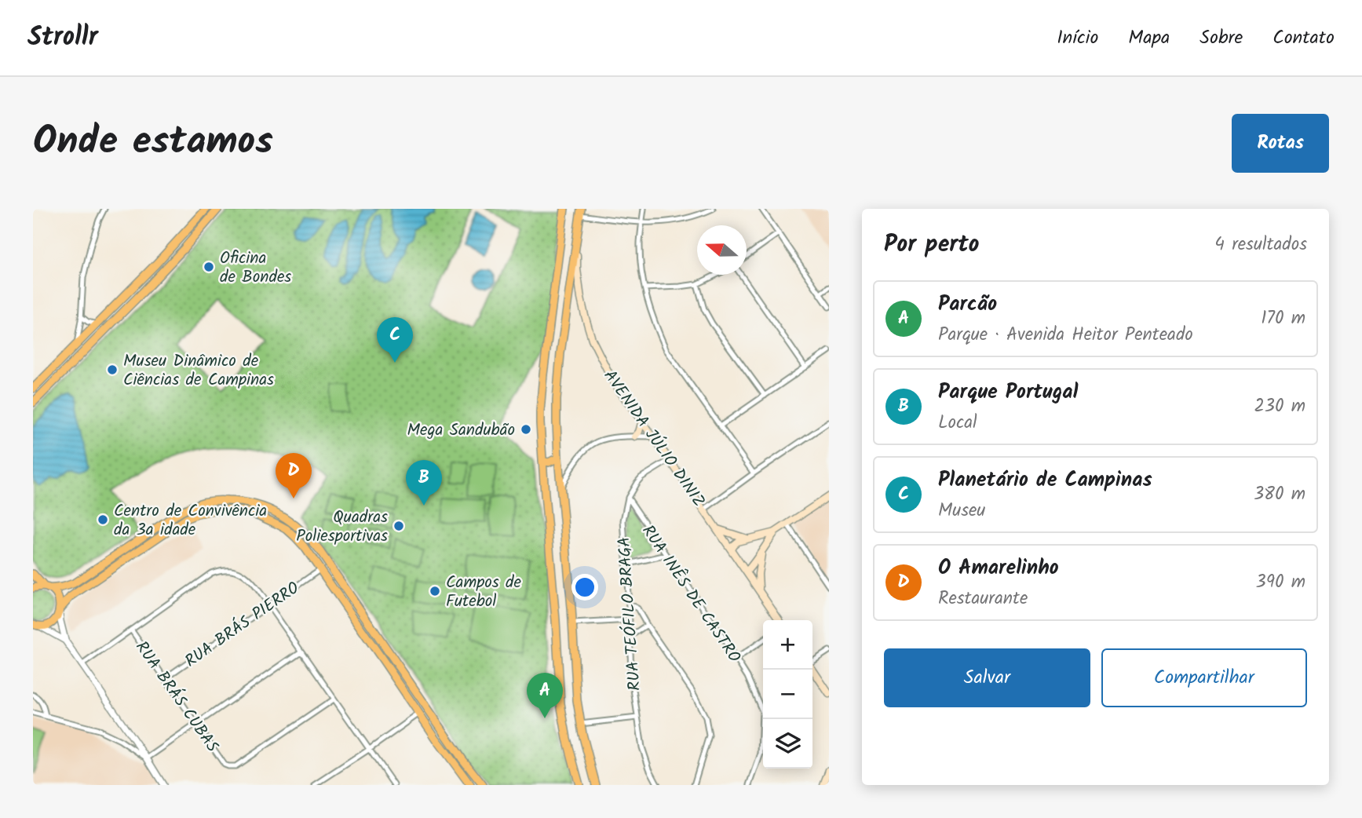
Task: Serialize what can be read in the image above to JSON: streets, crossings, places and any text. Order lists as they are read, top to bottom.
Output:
{
  "streets": {
    "main road": ["AVENIDA JÚLIO DINIZ"],
    "street": [
      "RUA INÊS DE CASTRO",
      "RUA TEÓFILO BRAGA",
      "RUA BRÁS PIERRO",
      "RUA BRÁS CUBAS"
    ]
  },
  "crossings": [
    ["AVENIDA JÚLIO DINIZ", "RUA TEÓFILO BRAGA"],
    ["RUA INÊS DE CASTRO", "RUA TEÓFILO BRAGA"],
    ["RUA BRÁS PIERRO", "RUA BRÁS CUBAS"]
  ],
  "places": [
    "Oficina de Bondes",
    "Museu Dinâmico de Ciências de Campinas",
    "Mega Sandubão",
    "Centro de Convivência da 3a idade",
    "Quadras Poliesportivas",
    "Campos de Futebol"
  ],
  "north": "left",
  "page": {
    "header": "Strollr",
    "nav": [
      "Início",
      "Mapa",
      "Sobre",
      "Contato"
    ],
    "title": "Onde estamos",
    "buttons": [
      "Rotas",
      ["Salvar", "Compartilhar"]
    ],
    "heading": ["Por perto", "4 resultados"],
    "list": [
      {
        "mark": "A",
        "name": "Parcão",
        "note": "Parque · Avenida Heitor Penteado",
        "value": "170 m"
      },
      {
        "mark": "B",
        "name": "Parque Portugal",
        "note": "Local",
        "value": "230 m"
      },
      {
        "mark": "C",
        "name": "Planetário de Campinas",
        "note": "Museu",
        "value": "380 m"
      },
      {
        "mark": "D",
        "name": "O Amarelinho",
        "note": "Restaurante",
        "value": "390 m"
      }
    ],
    "pins": [
      "C",
      "D",
      "B",
      "A"
    ],
    "map_buttons": ["+", "−"]
  }
}
